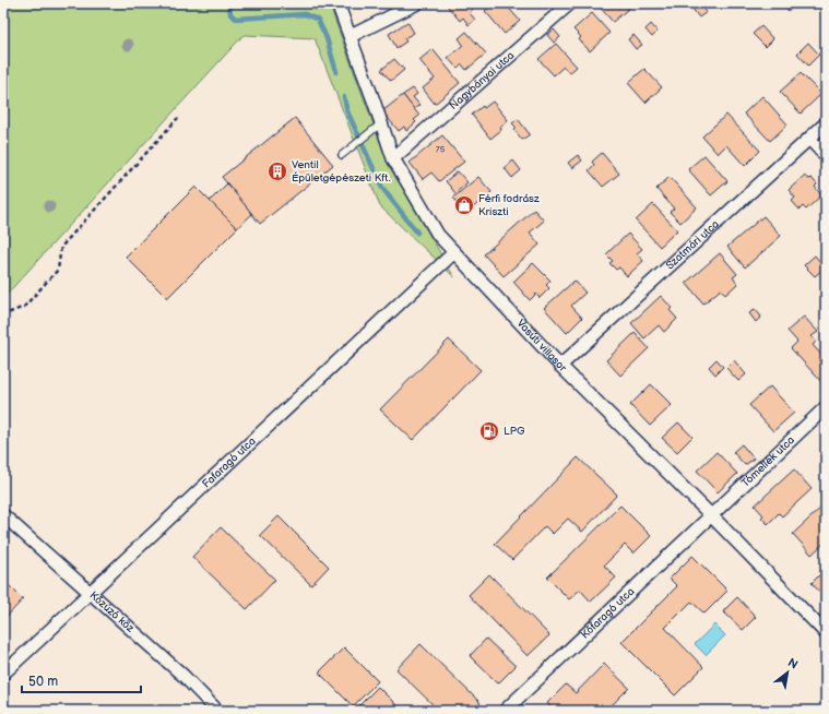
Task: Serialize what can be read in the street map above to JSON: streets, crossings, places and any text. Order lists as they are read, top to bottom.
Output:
{
  "streets": {
    "street": [
      "Nagybányai utca",
      "Szatmári utca",
      "Vasúti villasor",
      "Tómellék utca",
      "Fafaragó utca",
      "Kőzúzó köz",
      "Kőfaragó utca"
    ]
  },
  "crossings": [
    ["Nagybányai utca", "Vasúti villasor"],
    ["Szatmári utca", "Vasúti villasor"],
    ["Vasúti villasor", "Tómellék utca"],
    ["Vasúti villasor", "Fafaragó utca"],
    ["Vasúti villasor", "Kőfaragó utca"],
    ["Tómellék utca", "Kőfaragó utca"],
    ["Fafaragó utca", "Kőzúzó köz"]
  ],
  "places": {
    "building": ["Ventil Épületgépészeti Kft."],
    "shop": ["Férfi fodrász Kriszti"],
    "fuel station": ["LPG"]
  },
  "house_numbers": ["75"],
  "scale_bar": "50 m",
  "north": "top right"
}
